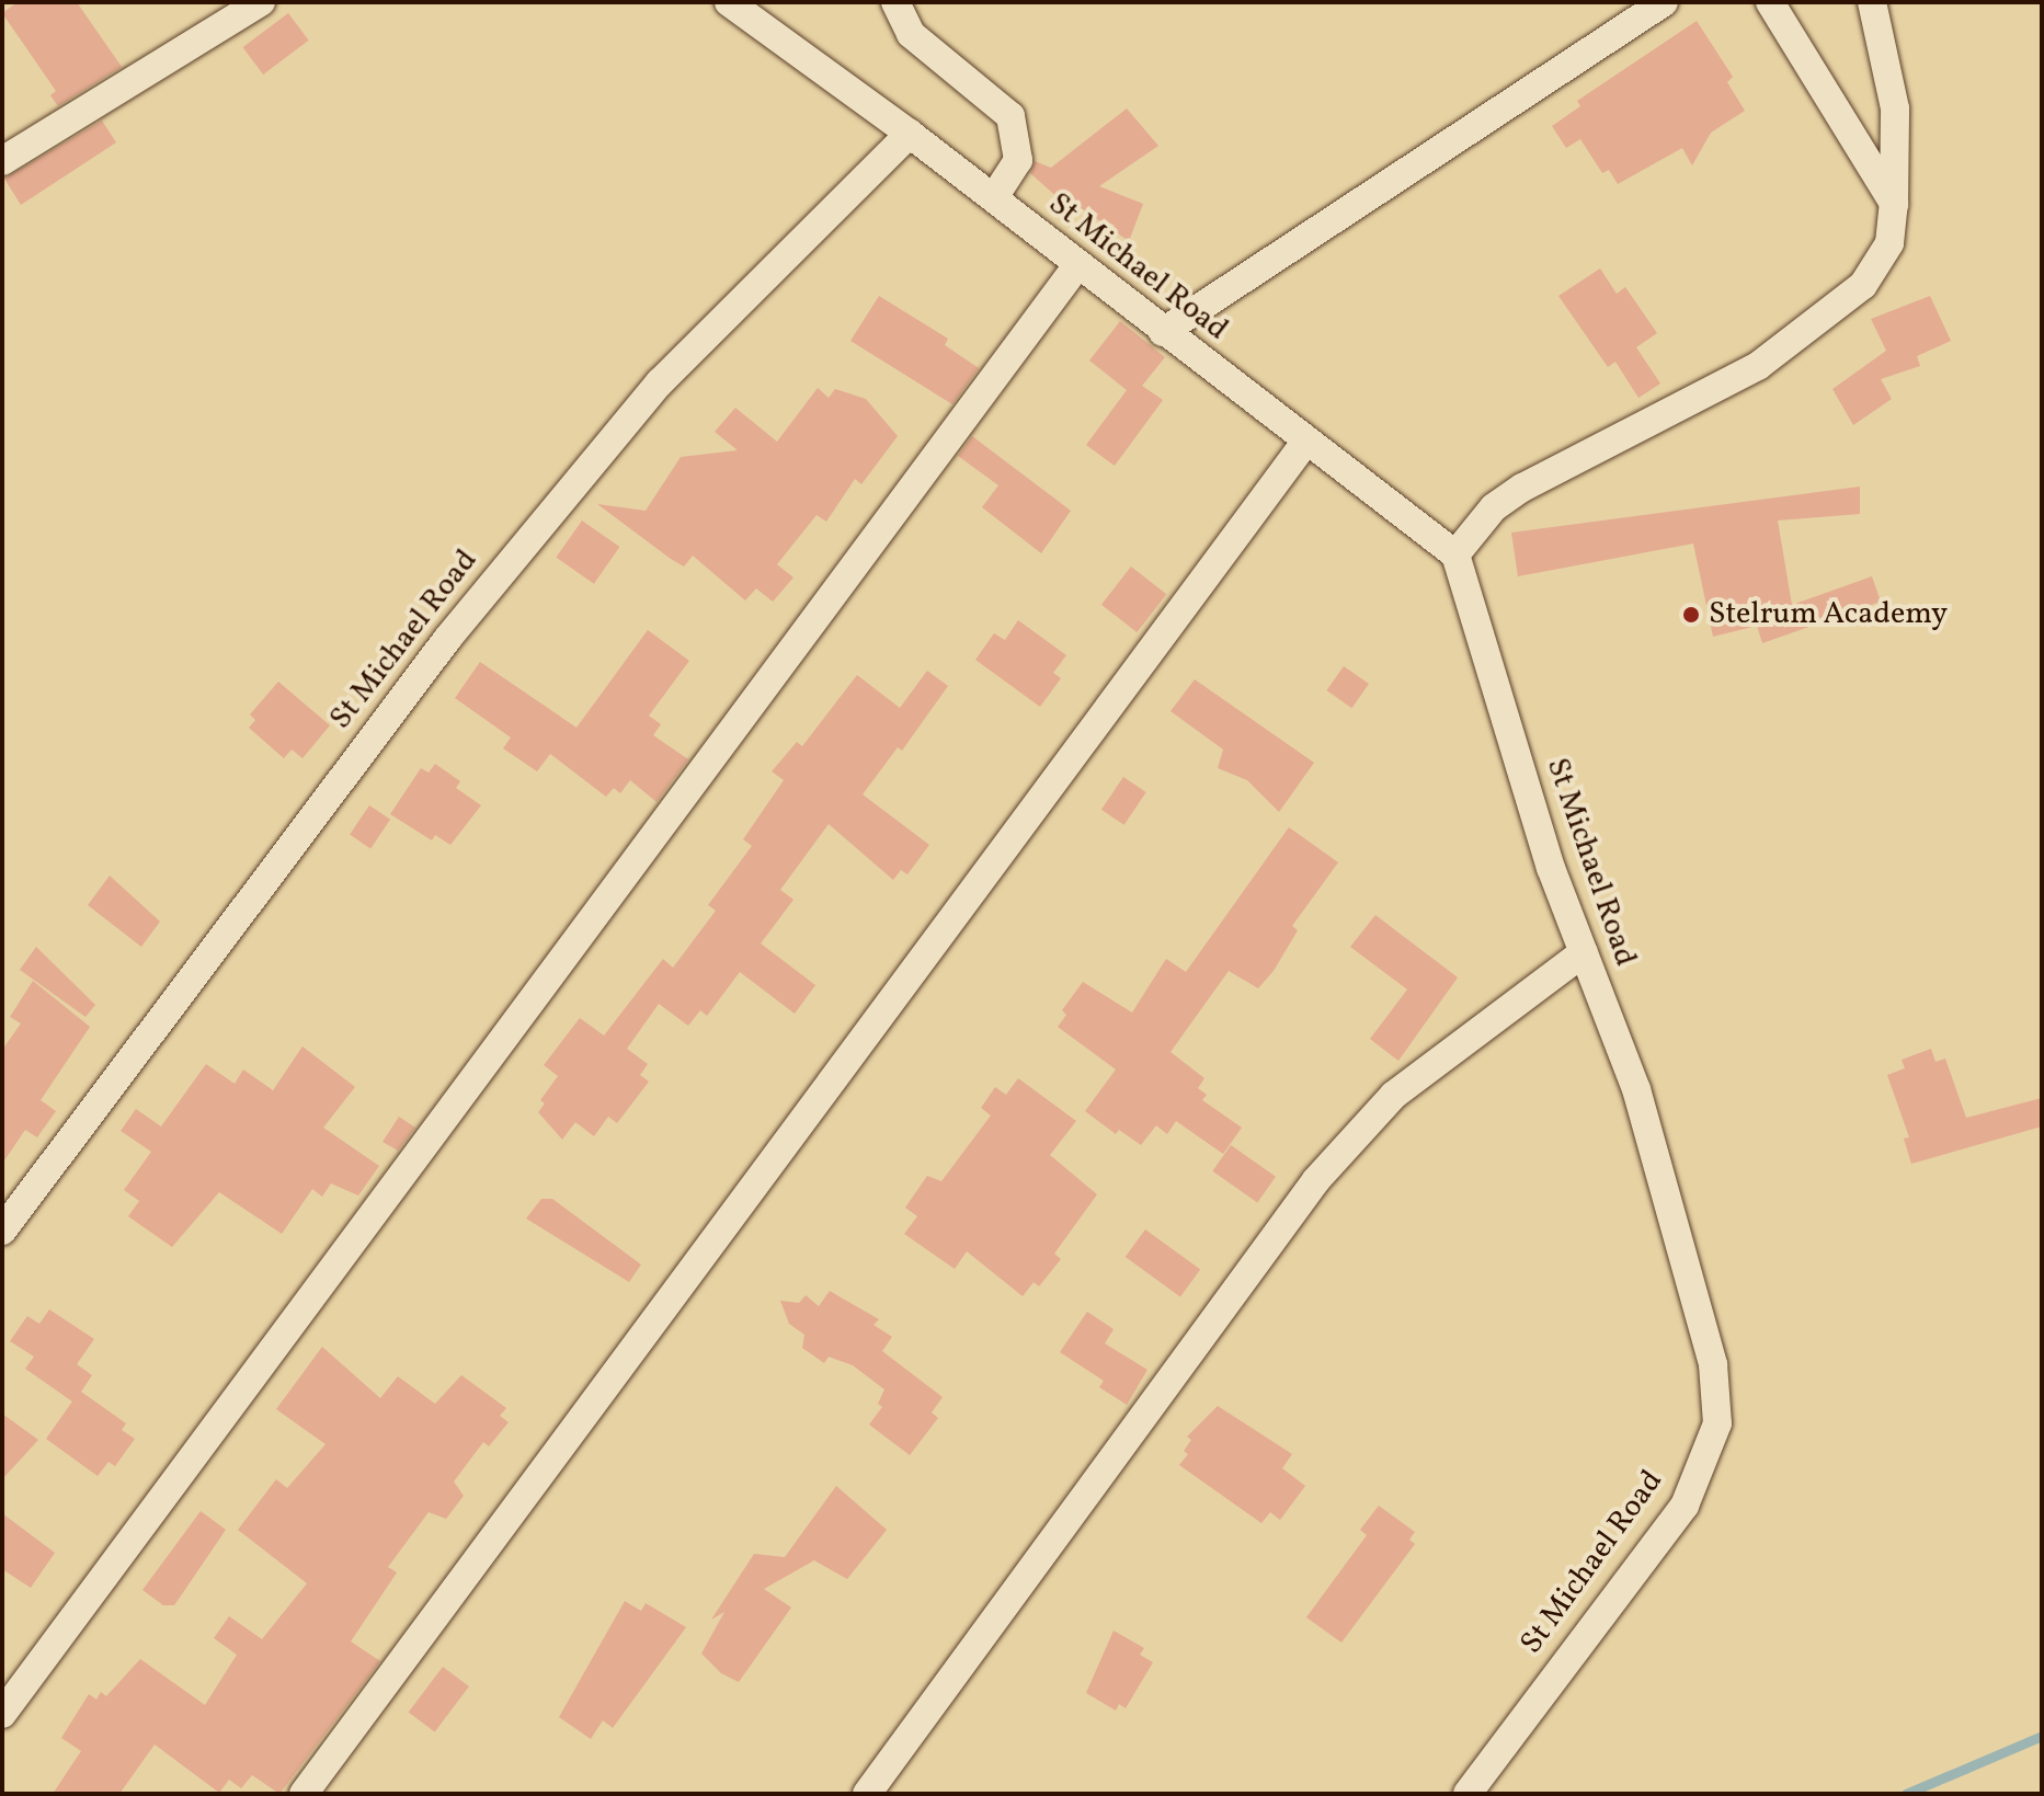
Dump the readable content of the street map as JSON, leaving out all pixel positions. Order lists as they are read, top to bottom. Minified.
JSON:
{"streets":{"street":["St Michael Road"]},"places":["Stelrum Academy"]}
